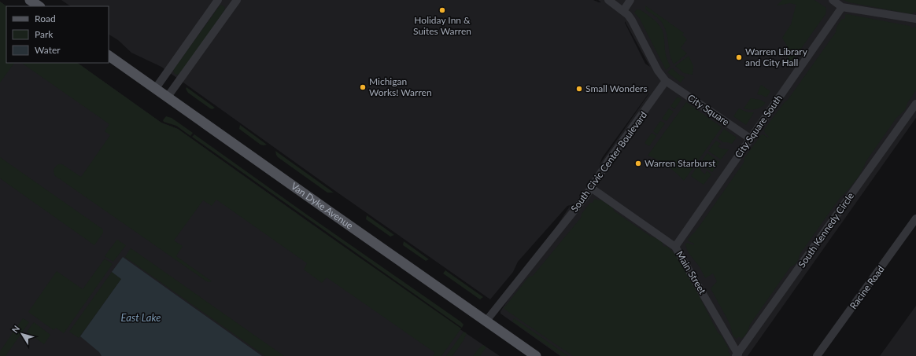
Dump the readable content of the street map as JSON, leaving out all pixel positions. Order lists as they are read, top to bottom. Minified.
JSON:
{"streets":{"main road":["Van Dyke Avenue"],"street":["City Square","City Square South","South Civic Center Boulevard","South Kennedy Circle","Main Street","Racine Road"]},"crossings":[["City Square","City Square South"],["City Square","South Civic Center Boulevard"],["City Square South","Main Street"],["South Civic Center Boulevard","Van Dyke Avenue"],["South Civic Center Boulevard","Main Street"],["South Kennedy Circle","Main Street"]],"water":["East Lake"],"places":["Holiday Inn & Suites Warren","Warren Library and City Hall","Michigan Works! Warren","Small Wonders","Warren Starburst"],"legend":["Road","Park","Water"],"north":"top left"}
